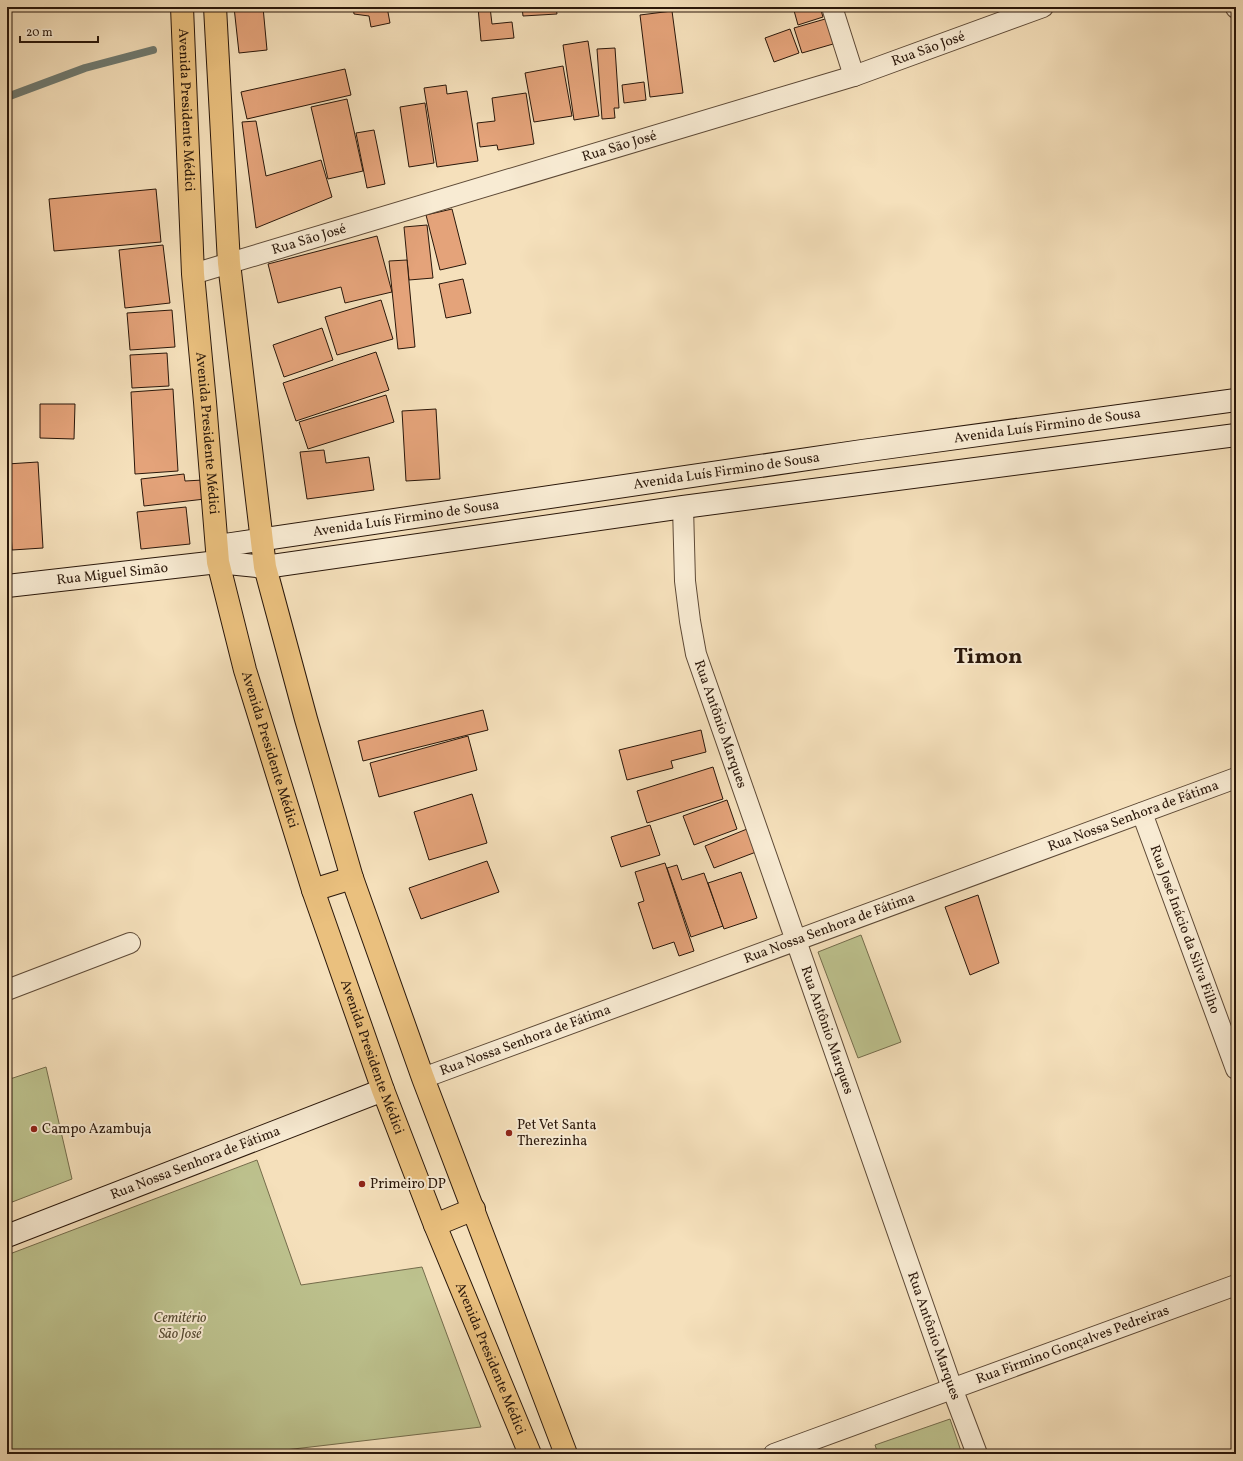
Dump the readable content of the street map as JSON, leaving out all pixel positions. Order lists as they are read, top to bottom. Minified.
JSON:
{"streets":{"main road":["Avenida Presidente Médici","Avenida Luís Firmino de Sousa","Rua Miguel Simão","Rua Nossa Senhora de Fátima"],"street":["Rua São José","Rua Antônio Marques","Rua José Inácio da Silva Filho","Rua Firmino Gonçalves Pedreiras"]},"crossings":[["Rua São José","Avenida Presidente Médici"],["Avenida Presidente Médici","Avenida Luís Firmino de Sousa"],["Avenida Presidente Médici","Rua Miguel Simão"],["Avenida Presidente Médici","Rua Nossa Senhora de Fátima"],["Avenida Luís Firmino de Sousa","Rua Miguel Simão"],["Avenida Luís Firmino de Sousa","Rua Antônio Marques"],["Rua Antônio Marques","Rua Nossa Senhora de Fátima"],["Rua Antônio Marques","Rua Firmino Gonçalves Pedreiras"],["Rua Nossa Senhora de Fátima","Rua José Inácio da Silva Filho"]],"districts":["Timon"],"parks":["Cemitério São José"],"places":["Campo Azambuja","Pet Vet Santa Therezinha","Primeiro DP"],"scale_bar":"20 m"}
